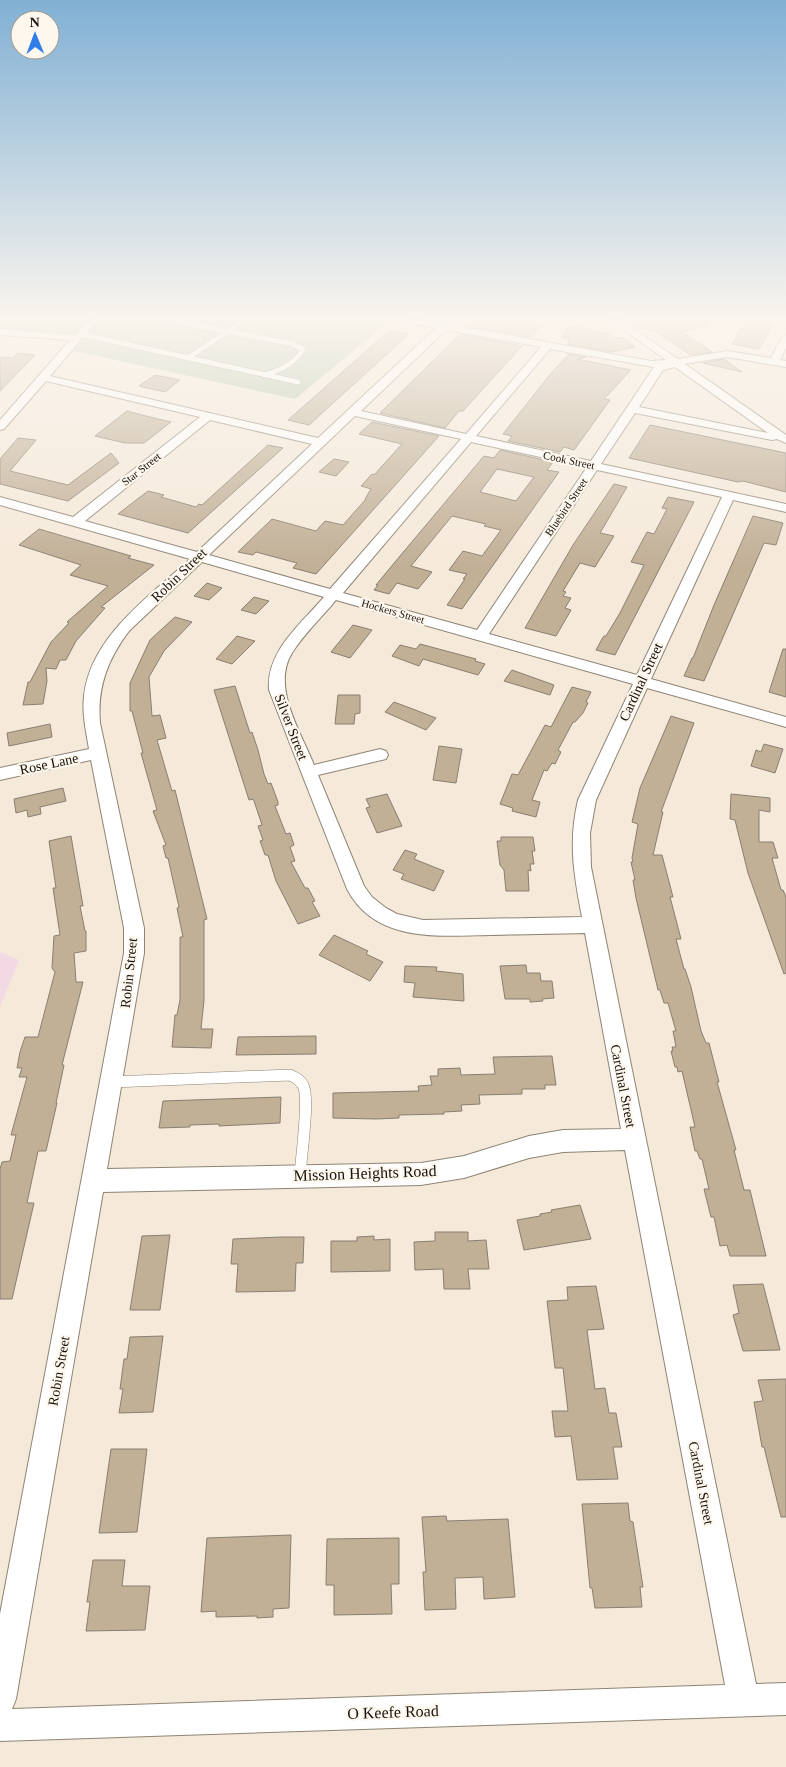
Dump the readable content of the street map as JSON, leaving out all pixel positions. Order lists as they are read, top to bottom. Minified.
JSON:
{"streets":{"street":["Cook Street","Star Street","Bluebird Street","Robin Street","Hockers Street","Cardinal Street","Silver Street","Rose Lane","Mission Heights Road","O Keefe Road"]},"crossings":[["Cook Street","Bluebird Street"],["Cook Street","Robin Street"],["Cook Street","Cardinal Street"],["Cook Street","Silver Street"],["Star Street","Hockers Street"],["Bluebird Street","Hockers Street"],["Robin Street","Hockers Street"],["Robin Street","Rose Lane"],["Robin Street","Mission Heights Road"],["Hockers Street","Cardinal Street"],["Hockers Street","Silver Street"],["Cardinal Street","Silver Street"],["Cardinal Street","Mission Heights Road"],["Cardinal Street","O Keefe Road"]],"north":"top"}
